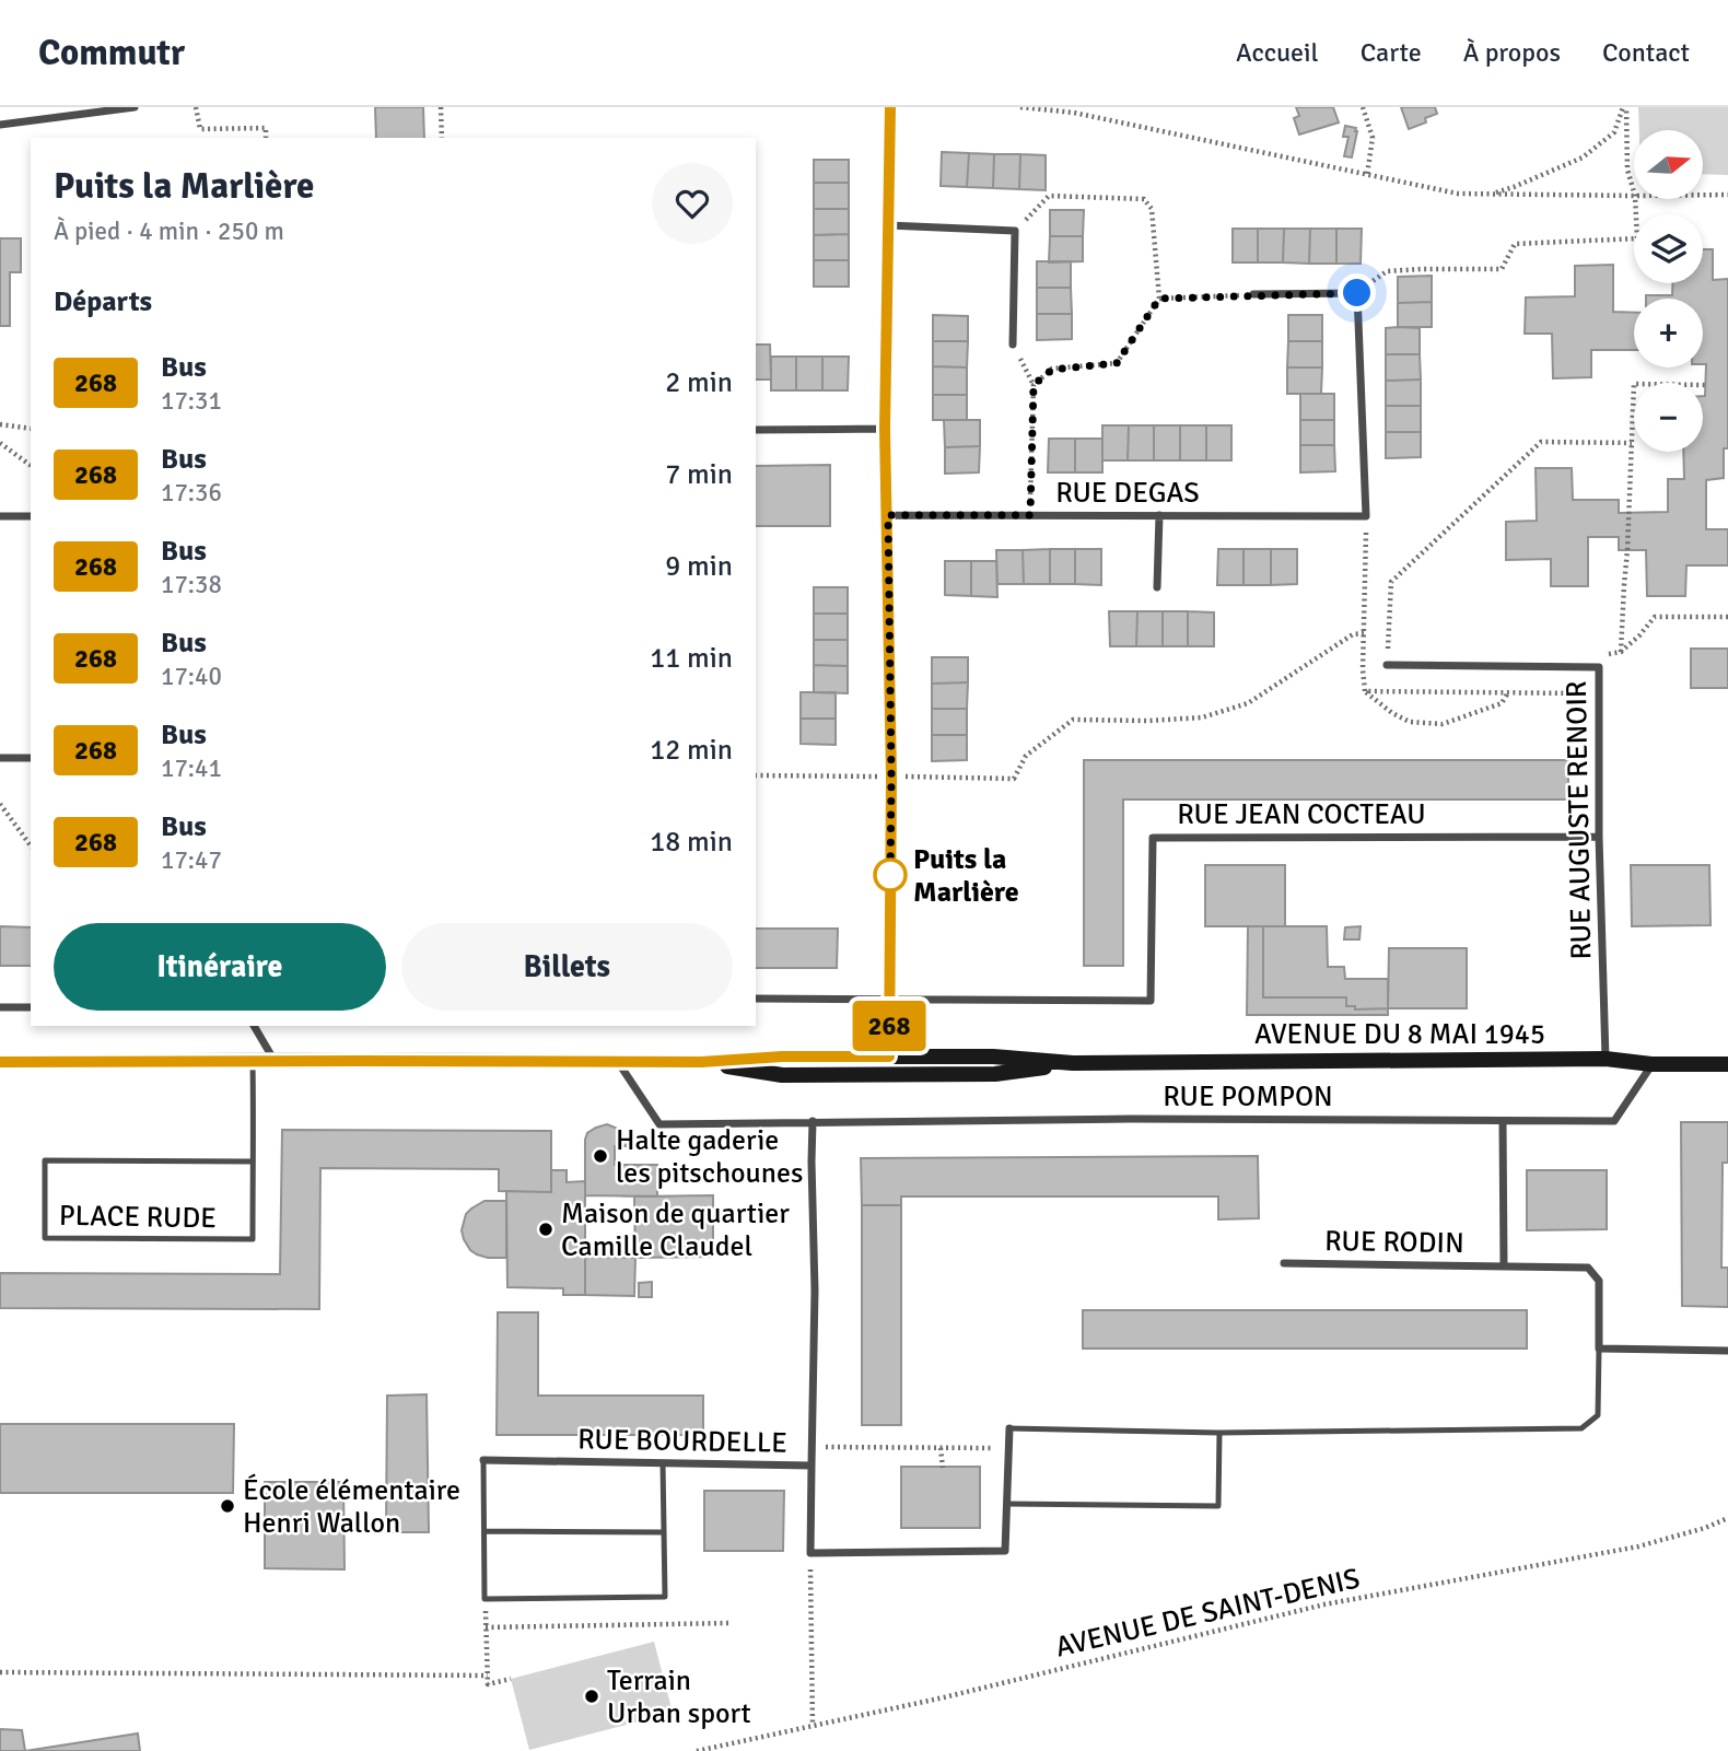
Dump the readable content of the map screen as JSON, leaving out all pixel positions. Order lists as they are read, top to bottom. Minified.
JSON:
{"streets":{"main road":["AVENUE DU 8 MAI 1945"],"street":["RUE DEGAS","RUE JEAN COCTEAU","RUE AUGUSTE RENOIR","RUE POMPON","RUE RODIN","RUE BOURDELLE"],"lane":["PLACE RUDE"],"path":["AVENUE DE SAINT-DENIS"]},"crossings":[["RUE JEAN COCTEAU","RUE AUGUSTE RENOIR"],["RUE AUGUSTE RENOIR","AVENUE DU 8 MAI 1945"],["AVENUE DU 8 MAI 1945","RUE POMPON"],["AVENUE DU 8 MAI 1945","PLACE RUDE"],["RUE POMPON","RUE RODIN"],["RUE POMPON","RUE BOURDELLE"]],"places":["Puits la Marlière","Halte gaderie les pitschounes","Maison de quartier Camille Claudel","École élémentaire Henri Wallon","Terrain Urban sport"],"lines":["bus line 268"],"north":"right","page":{"header":"Commutr","nav":["Accueil","Carte","À propos","Contact"],"on_map":"268","map_buttons":["+","−"],"heading":[["Puits la Marlière","À pied · 4 min · 250 m"],"Départs"],"list":[{"mark":"268","name":"Bus","note":"17:31","value":"2 min"},{"mark":"268","name":"Bus","note":"17:36","value":"7 min"},{"mark":"268","name":"Bus","note":"17:38","value":"9 min"},{"mark":"268","name":"Bus","note":"17:40","value":"11 min"},{"mark":"268","name":"Bus","note":"17:41","value":"12 min"},{"mark":"268","name":"Bus","note":"17:47","value":"18 min"}],"buttons":["Itinéraire","Billets"]}}
